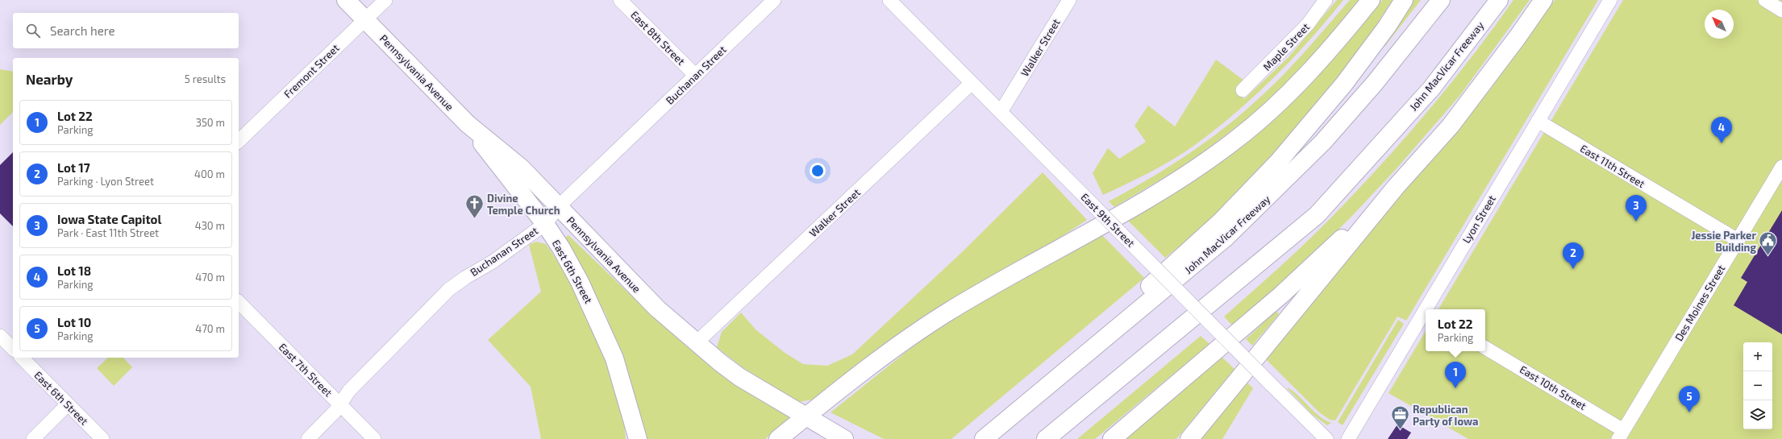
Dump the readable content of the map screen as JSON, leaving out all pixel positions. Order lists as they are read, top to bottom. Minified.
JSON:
{"streets":{"main road":["John MacVicar Freeway","Pennsylvania Avenue","East 6th Street"],"street":["East 8th Street","Maple Street","Walker Street","Fremont Street","Buchanan Street","East 11th Street","Lyon Street","East 9th Street","Des Moines Street","East 7th Street","East 10th Street"]},"crossings":[["East 8th Street","Buchanan Street"],["Walker Street","Pennsylvania Avenue"],["Walker Street","East 9th Street"],["Fremont Street","Pennsylvania Avenue"],["Pennsylvania Avenue","Buchanan Street"],["Pennsylvania Avenue","East 6th Street"],["Buchanan Street","East 6th Street"],["Buchanan Street","East 7th Street"],["East 11th Street","Lyon Street"],["East 11th Street","Des Moines Street"],["Des Moines Street","East 10th Street"]],"places":{"church":["Divine Temple Church"],"public building":["Jessie Parker Building"],"office":["Republican Party of Iowa"]},"north":"top left","page":{"search":"Search here","heading":["Nearby","5 results"],"list":[{"mark":"1","name":"Lot 22","note":"Parking","value":"350 m"},{"mark":"2","name":"Lot 17","note":"Parking · Lyon Street","value":"400 m"},{"mark":"3","name":"Iowa State Capitol","note":"Park · East 11th Street","value":"430 m"},{"mark":"4","name":"Lot 18","note":"Parking","value":"470 m"},{"mark":"5","name":"Lot 10","note":"Parking","value":"470 m"}],"pins":["4","3","2","1","5"],"popup":["Lot 22","Parking"],"map_buttons":["+","−"]}}
